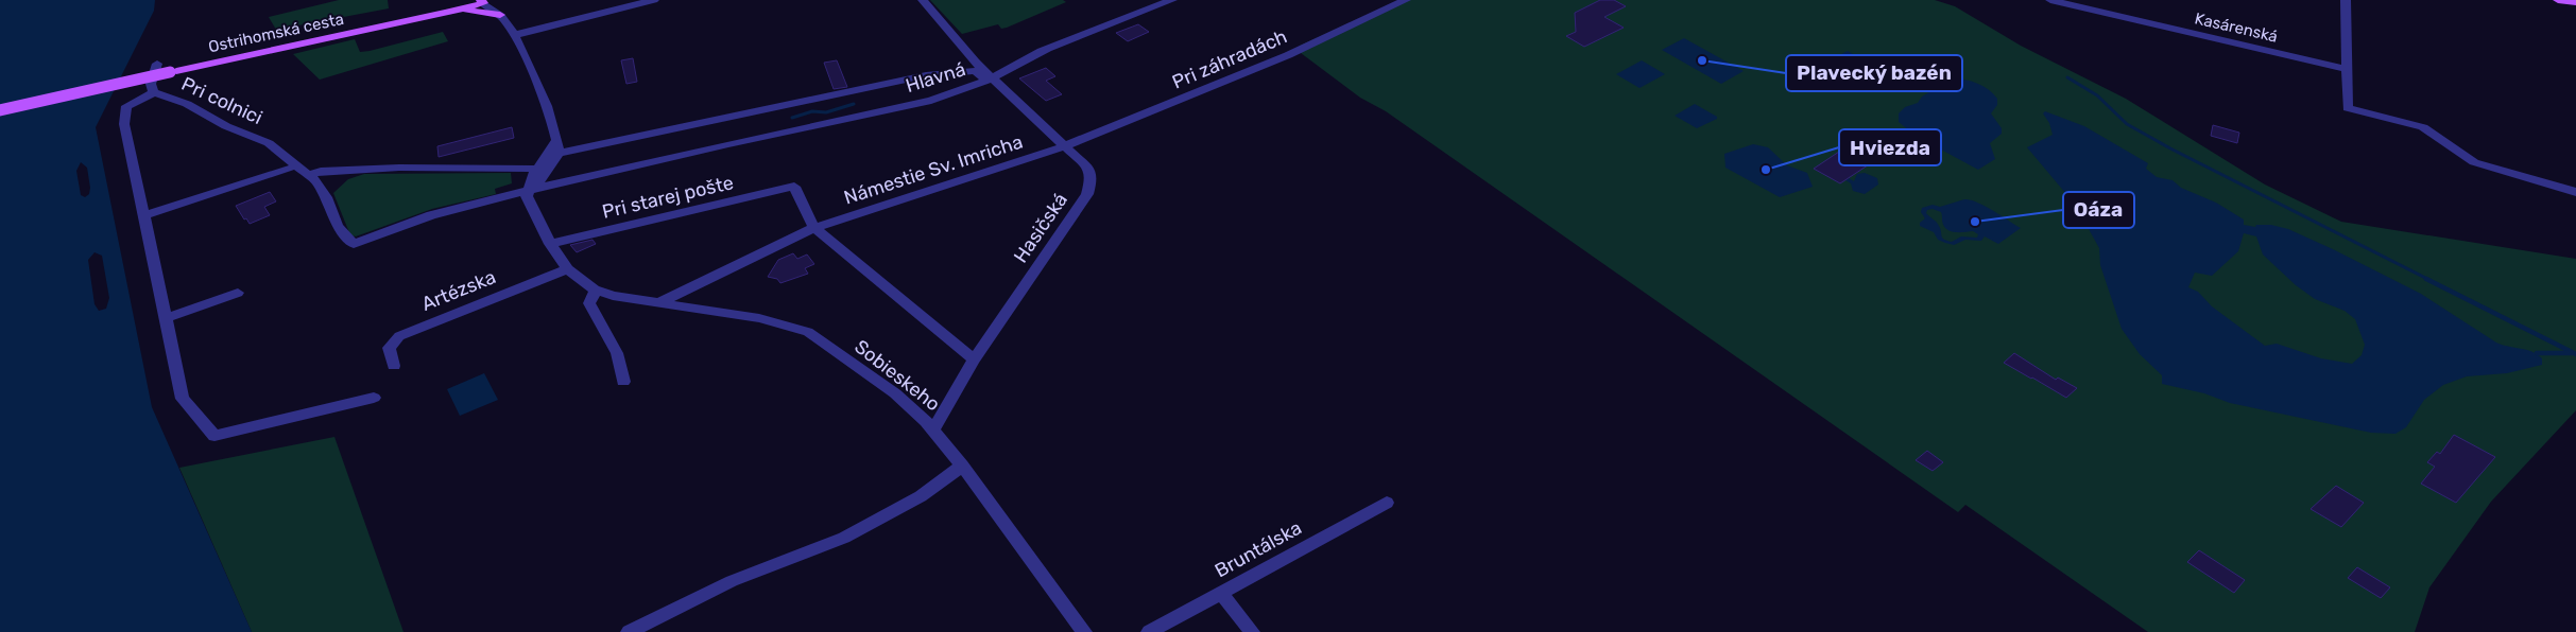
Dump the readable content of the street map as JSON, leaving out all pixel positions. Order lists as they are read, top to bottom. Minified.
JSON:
{"streets":{"street":["Kasárenská","Pri záhradách","Hlavná","Pri colnici","Námestie Sv. Imricha","Pri starej pošte","Hasičská","Artézska","Sobieskeho","Bruntálska"]},"crossings":[["Pri záhradách","Námestie Sv. Imricha"],["Pri záhradách","Hasičská"],["Hlavná","Pri colnici"],["Hlavná","Hasičská"],["Hlavná","Sobieskeho"],["Námestie Sv. Imricha","Pri starej pošte"],["Námestie Sv. Imricha","Hasičská"],["Námestie Sv. Imricha","Sobieskeho"],["Pri starej pošte","Sobieskeho"],["Hasičská","Sobieskeho"],["Artézska","Sobieskeho"]],"places":["Plavecký bazén","Hviezda","Oáza"]}
